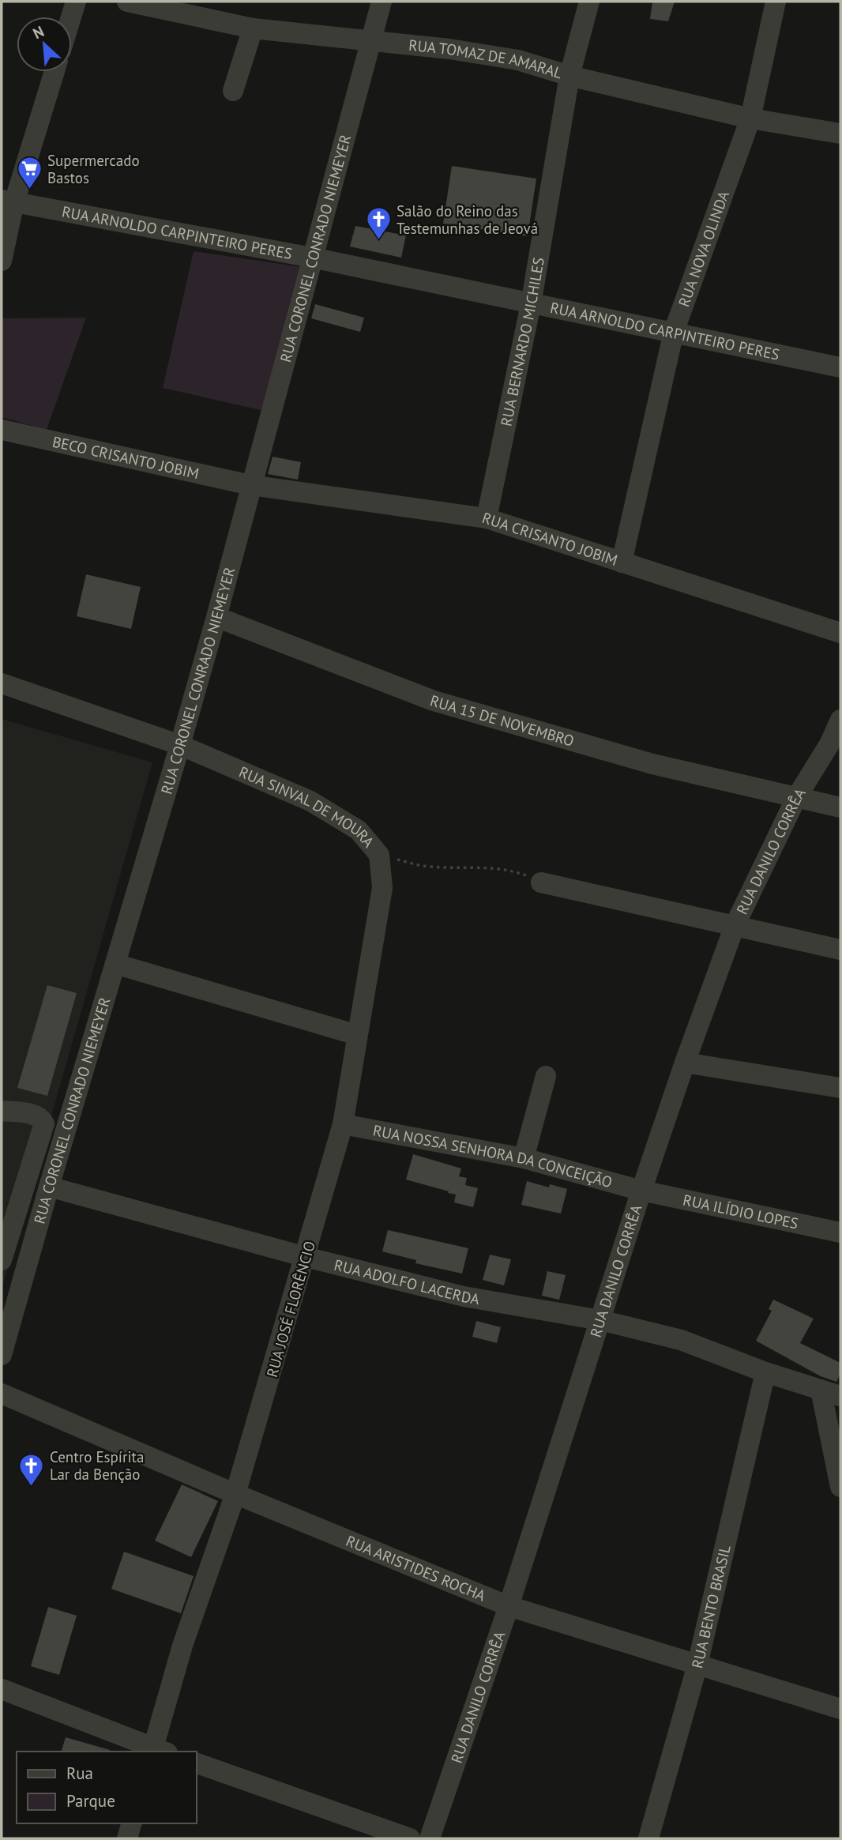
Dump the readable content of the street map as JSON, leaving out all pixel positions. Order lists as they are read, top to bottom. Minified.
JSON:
{"streets":{"street":["RUA TOMAZ DE AMARAL","RUA ARNOLDO CARPINTEIRO PERES","RUA CORONEL CONRADO NIEMEYER","RUA NOVA OLINDA","RUA BERNARDO MICHILES","BECO CRISANTO JOBIM","RUA CRISANTO JOBIM","RUA 15 DE NOVEMBRO","RUA SINVAL DE MOURA","RUA DANILO CORRÊA","RUA NOSSA SENHORA DA CONCEIÇÃO","RUA ILÍDIO LOPES","RUA ADOLFO LACERDA","RUA JOSÉ FLORÊNCIO","RUA ARISTIDES ROCHA","RUA BENTO BRASIL"]},"crossings":[["RUA TOMAZ DE AMARAL","RUA CORONEL CONRADO NIEMEYER"],["RUA TOMAZ DE AMARAL","RUA NOVA OLINDA"],["RUA TOMAZ DE AMARAL","RUA BERNARDO MICHILES"],["RUA ARNOLDO CARPINTEIRO PERES","RUA CORONEL CONRADO NIEMEYER"],["RUA ARNOLDO CARPINTEIRO PERES","RUA NOVA OLINDA"],["RUA ARNOLDO CARPINTEIRO PERES","RUA BERNARDO MICHILES"],["RUA CORONEL CONRADO NIEMEYER","BECO CRISANTO JOBIM"],["RUA CORONEL CONRADO NIEMEYER","RUA CRISANTO JOBIM"],["RUA CORONEL CONRADO NIEMEYER","RUA 15 DE NOVEMBRO"],["RUA CORONEL CONRADO NIEMEYER","RUA SINVAL DE MOURA"],["RUA CORONEL CONRADO NIEMEYER","RUA ADOLFO LACERDA"],["RUA NOVA OLINDA","RUA CRISANTO JOBIM"],["RUA BERNARDO MICHILES","RUA CRISANTO JOBIM"],["BECO CRISANTO JOBIM","RUA CRISANTO JOBIM"],["RUA 15 DE NOVEMBRO","RUA DANILO CORRÊA"],["RUA SINVAL DE MOURA","RUA JOSÉ FLORÊNCIO"],["RUA DANILO CORRÊA","RUA NOSSA SENHORA DA CONCEIÇÃO"],["RUA DANILO CORRÊA","RUA ILÍDIO LOPES"],["RUA DANILO CORRÊA","RUA ADOLFO LACERDA"],["RUA DANILO CORRÊA","RUA ARISTIDES ROCHA"],["RUA NOSSA SENHORA DA CONCEIÇÃO","RUA ILÍDIO LOPES"],["RUA NOSSA SENHORA DA CONCEIÇÃO","RUA JOSÉ FLORÊNCIO"],["RUA ADOLFO LACERDA","RUA JOSÉ FLORÊNCIO"],["RUA ADOLFO LACERDA","RUA BENTO BRASIL"],["RUA JOSÉ FLORÊNCIO","RUA ARISTIDES ROCHA"],["RUA ARISTIDES ROCHA","RUA BENTO BRASIL"]],"places":{"supermarket":["Supermercado Bastos"],"church":["Salão do Reino das Testemunhas de Jeová","Centro Espírita Lar da Benção"]},"legend":["Rua","Parque"],"north":"top left"}
